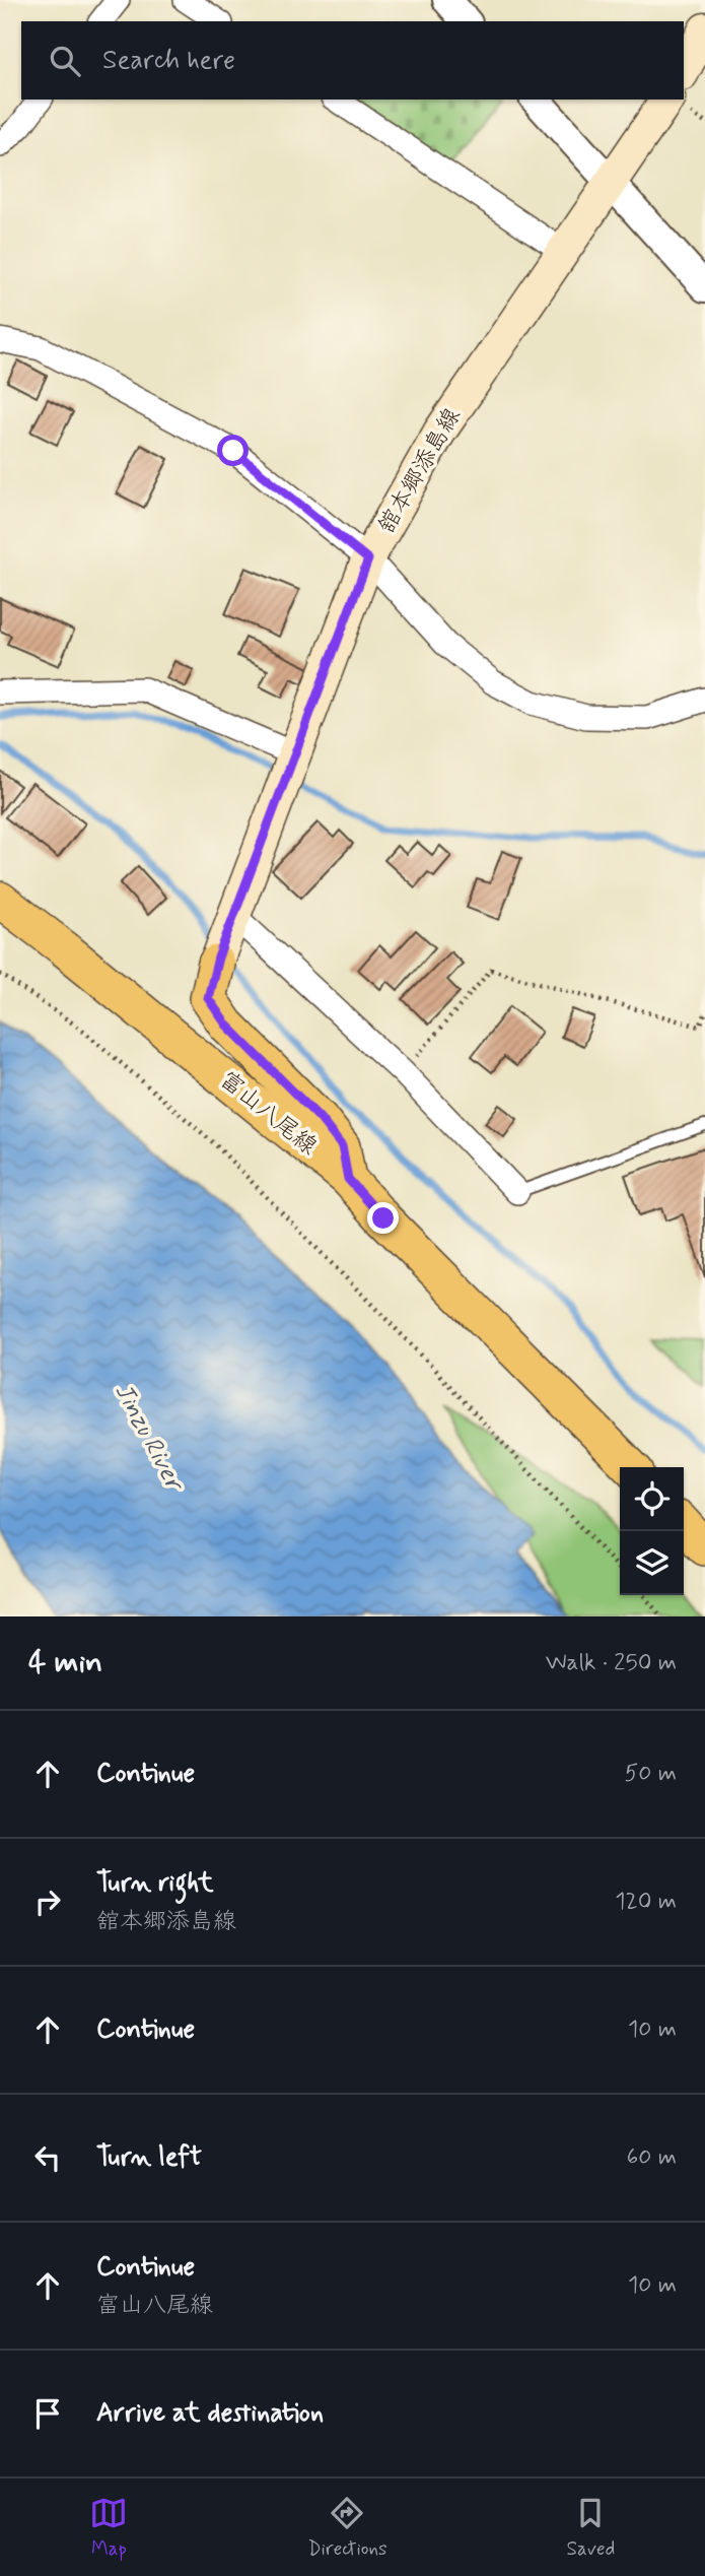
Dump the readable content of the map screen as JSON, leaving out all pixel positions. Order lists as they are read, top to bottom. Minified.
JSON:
{"streets":{"main road":["舘本郷添島線","富山八尾線"]},"water":["Jinzu River"],"page":{"search":"Search here","heading":["4 min","Walk · 250 m"],"list":[["Continue","50 m"],["Turn right","舘本郷添島線","120 m"],["Continue","10 m"],["Turn left","60 m"],["Continue","富山八尾線","10 m"],"Arrive at destination"],"nav":["Map","Directions","Saved"]}}
